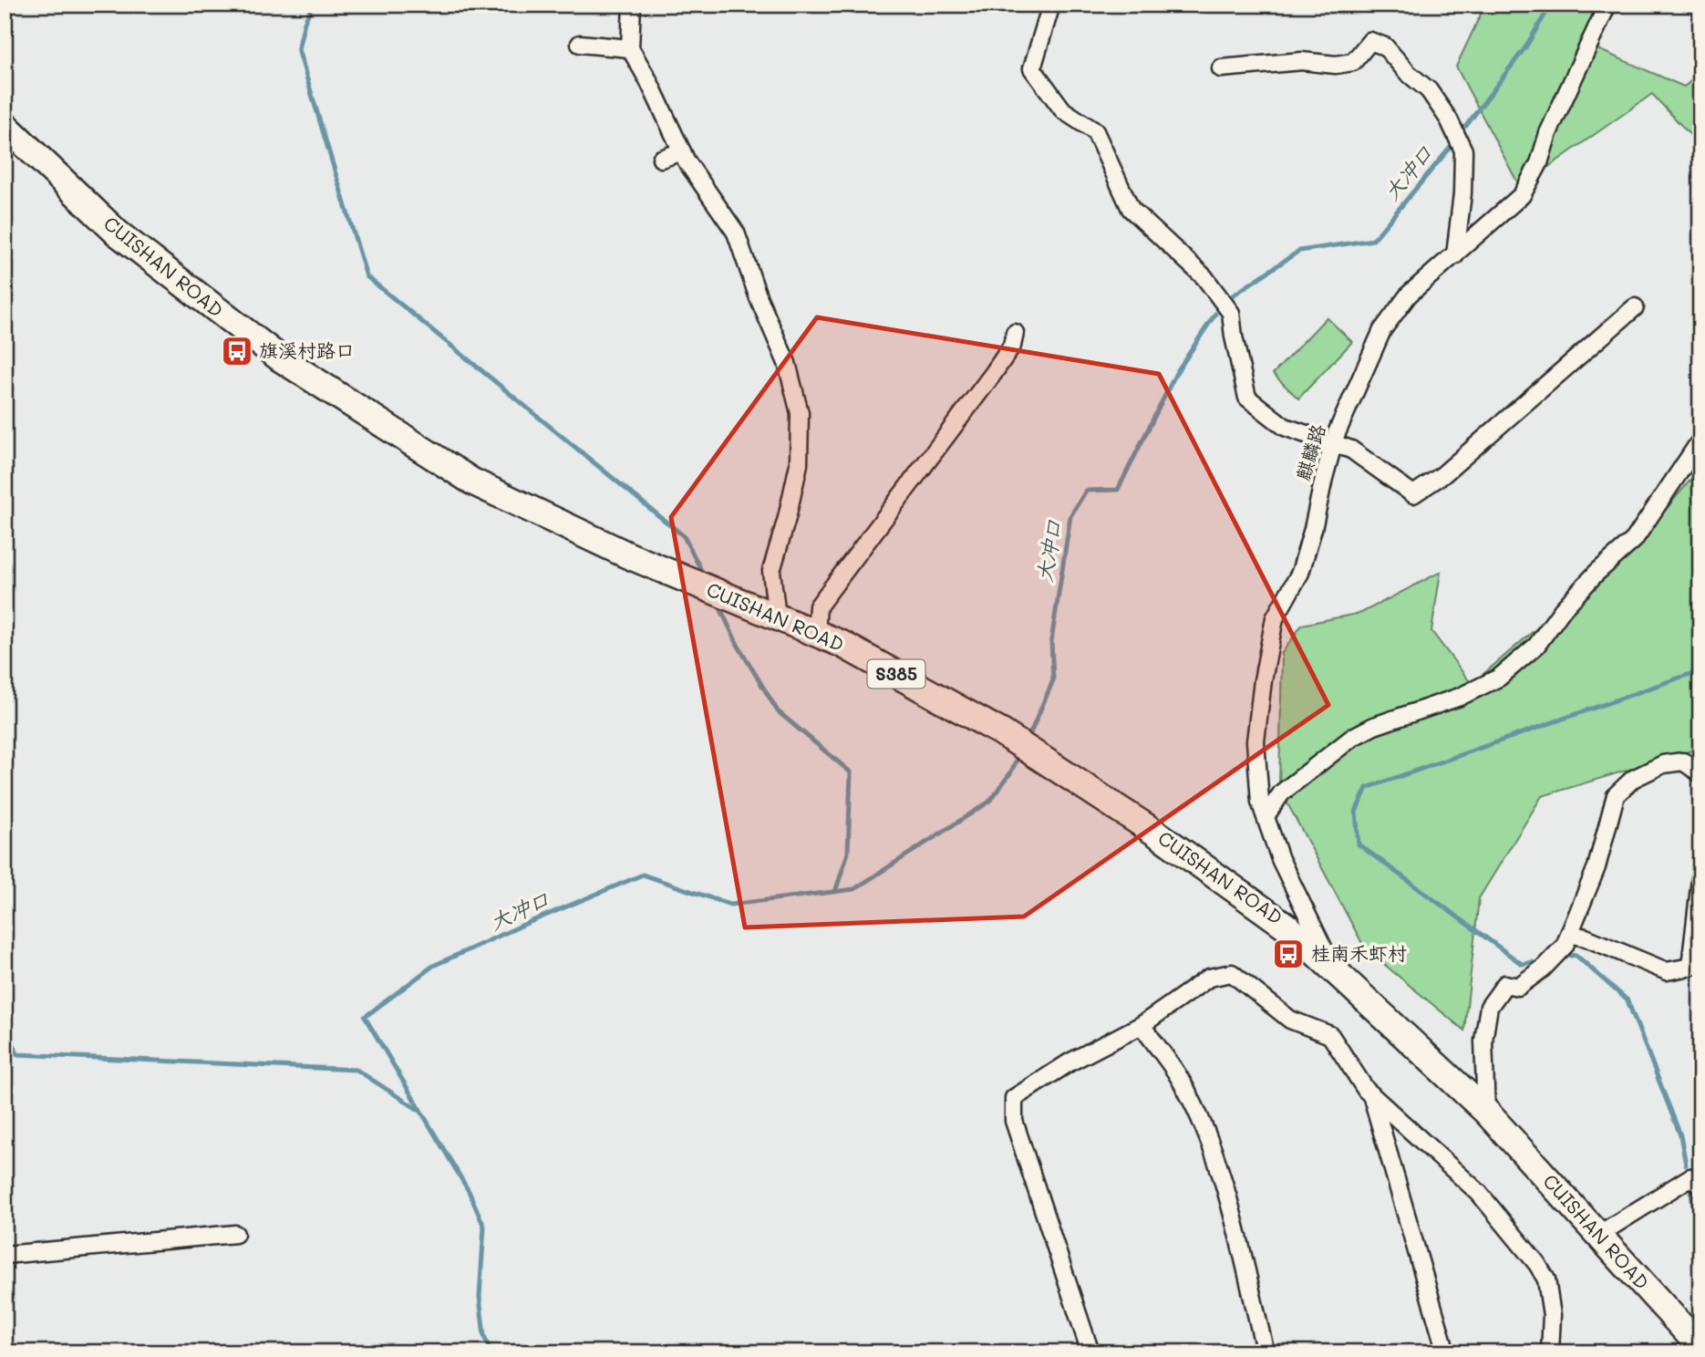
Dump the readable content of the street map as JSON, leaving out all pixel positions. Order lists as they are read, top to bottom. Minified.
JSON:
{"streets":{"main road":["CUISHAN ROAD","S385"],"street":["麒麟路"]},"crossings":[["CUISHAN ROAD","麒麟路"]],"water":["大冲口"],"places":{"bus stop":["旗溪村路口","桂南禾虾村"]}}
